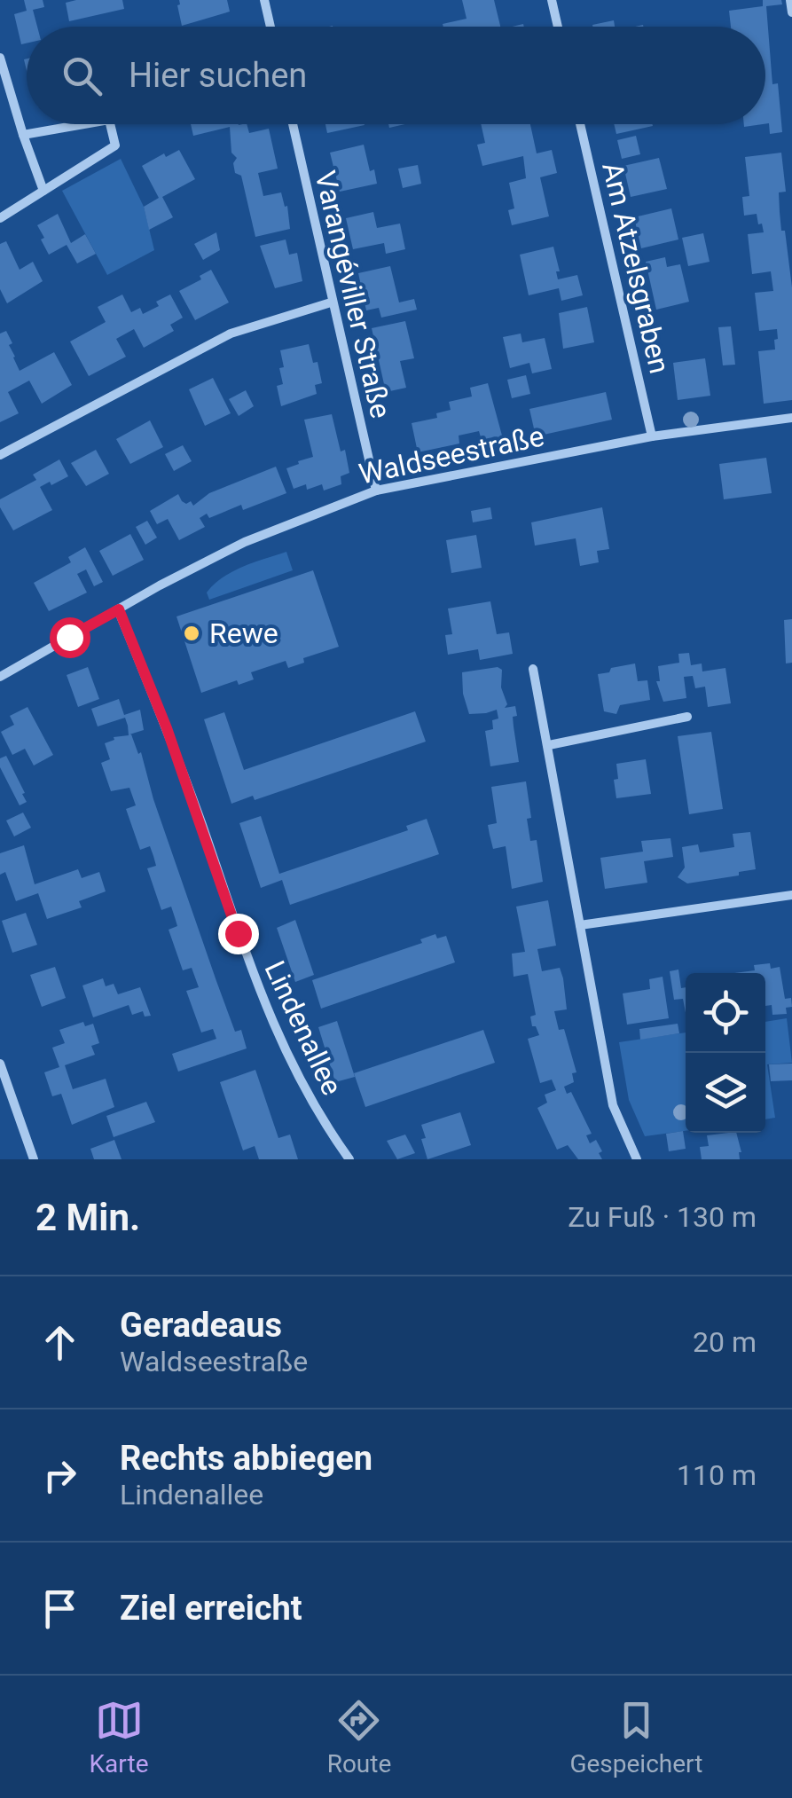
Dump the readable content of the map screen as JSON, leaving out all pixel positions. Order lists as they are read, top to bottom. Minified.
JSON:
{"streets":{"street":["Am Atzelsgraben","Varangéviller Straße","Waldseestraße","Lindenallee"]},"crossings":[["Am Atzelsgraben","Waldseestraße"],["Varangéviller Straße","Waldseestraße"],["Waldseestraße","Lindenallee"]],"places":["Rewe"],"page":{"search":"Hier suchen","heading":["2 Min.","Zu Fuß · 130 m"],"list":[["Geradeaus","Waldseestraße","20 m"],["Rechts abbiegen","Lindenallee","110 m"],"Ziel erreicht"],"nav":["Karte","Route","Gespeichert"]}}
